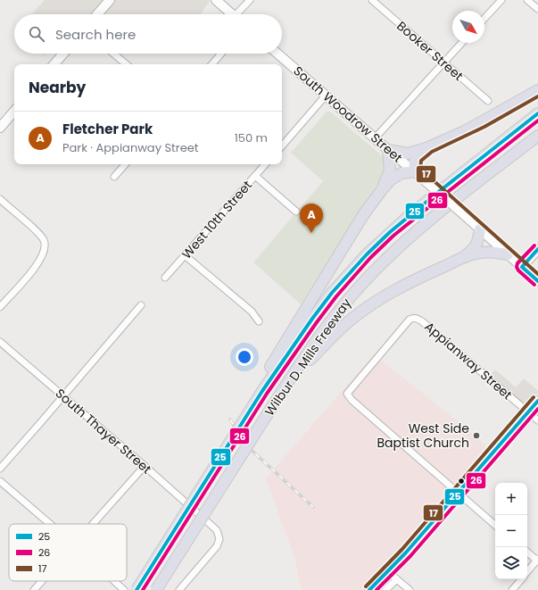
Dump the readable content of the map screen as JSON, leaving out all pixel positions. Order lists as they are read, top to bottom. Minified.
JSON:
{"streets":{"highway":["Wilbur D. Mills Freeway"],"main road":["South Woodrow Street"],"street":["Booker Street","West 10th Street","Appianway Street","South Thayer Street"]},"places":["West Side Baptist Church"],"lines":["transit line 17","transit line 25","transit line 26"],"legend":["25","26","17"],"north":"bottom right","page":{"search":"Search here","heading":"Nearby","list":[{"mark":"A","name":"Fletcher Park","note":"Park · Appianway Street","value":"150 m"}],"pins":"A","map_buttons":["+","−"]}}
